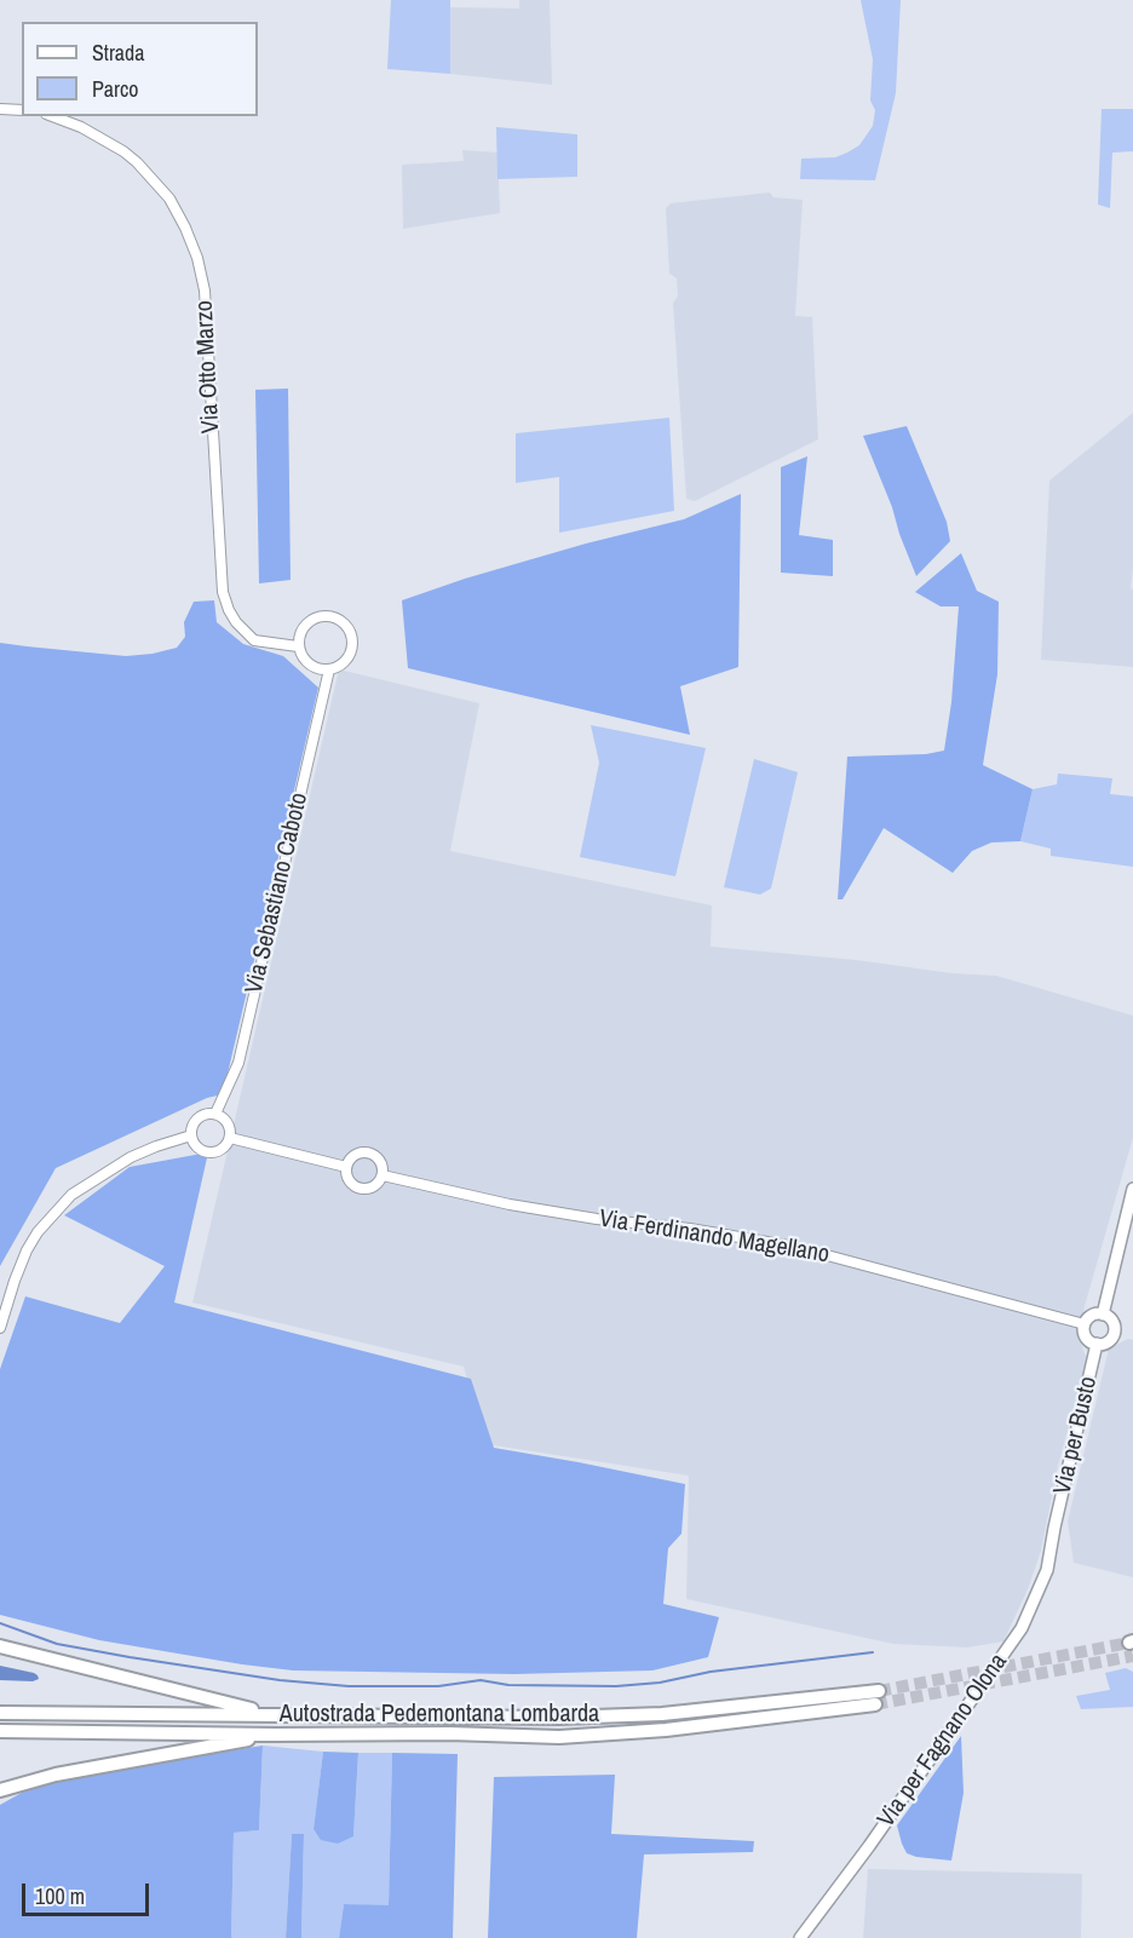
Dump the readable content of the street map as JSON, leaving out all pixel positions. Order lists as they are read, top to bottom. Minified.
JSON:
{"streets":{"highway":["Autostrada Pedemontana Lombarda"],"main road":["Via per Busto","Via per Fagnano Olona"],"street":["Via Otto Marzo","Via Sebastiano Caboto","Via Ferdinando Magellano"]},"crossings":[["Via Otto Marzo","Via Sebastiano Caboto"],["Via Ferdinando Magellano","Via per Busto"],["Via per Busto","Via per Fagnano Olona"]],"legend":["Strada","Parco"],"scale_bar":"100 m"}
